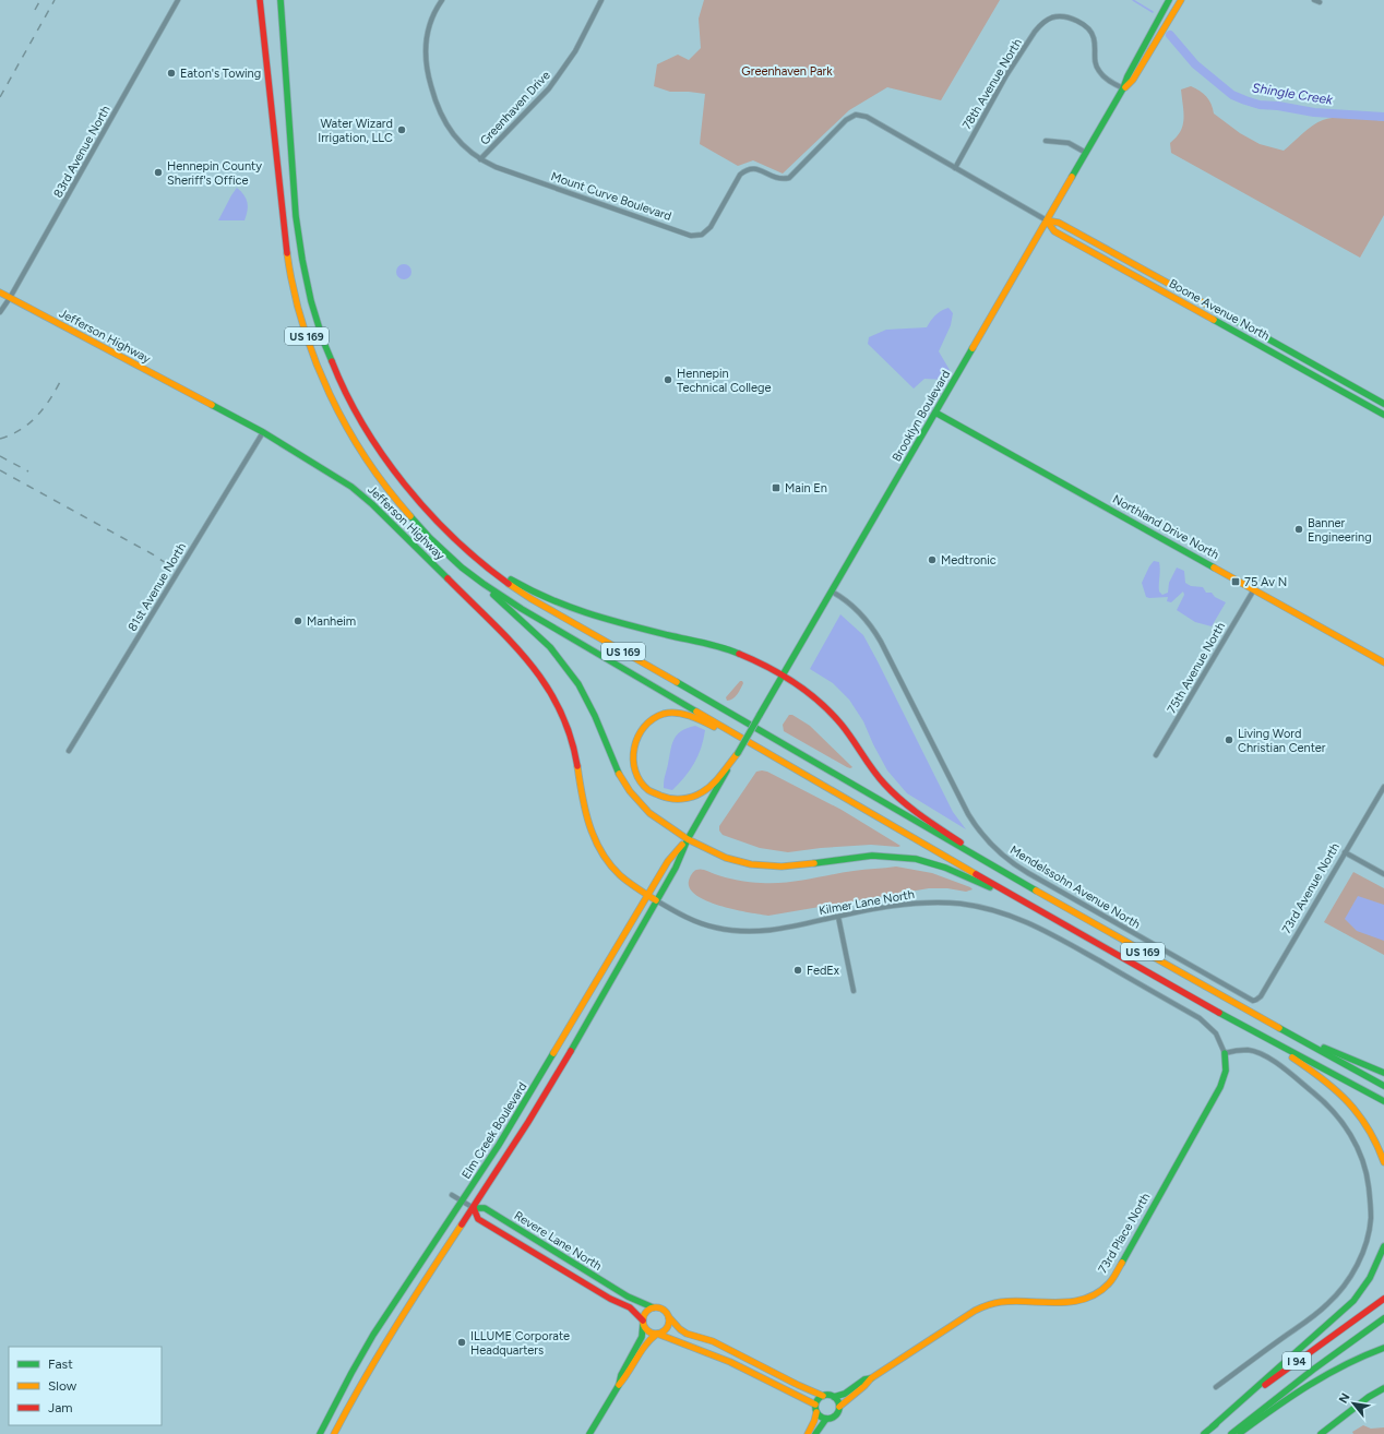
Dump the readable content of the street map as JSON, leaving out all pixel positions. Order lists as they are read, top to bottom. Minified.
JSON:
{"streets":{"main road":["Boone Avenue North","Jefferson Highway","US 169","Brooklyn Boulevard","Northland Drive North","Elm Creek Boulevard","73rd Place North","Revere Lane North","I 94"],"street":["78th Avenue North","Greenhaven Drive","83rd Avenue North","Mount Curve Boulevard","81st Avenue North","75th Avenue North","Mendelssohn Avenue North","73rd Avenue North","Kilmer Lane North"]},"crossings":[["78th Avenue North","Boone Avenue North"],["78th Avenue North","Brooklyn Boulevard"],["Greenhaven Drive","Mount Curve Boulevard"],["83rd Avenue North","Jefferson Highway"],["Mount Curve Boulevard","Boone Avenue North"],["Boone Avenue North","Brooklyn Boulevard"],["Jefferson Highway","81st Avenue North"],["Jefferson Highway","Kilmer Lane North"],["Jefferson Highway","Elm Creek Boulevard"],["Brooklyn Boulevard","Northland Drive North"],["Brooklyn Boulevard","Mendelssohn Avenue North"],["Brooklyn Boulevard","Elm Creek Boulevard"],["Northland Drive North","75th Avenue North"],["Mendelssohn Avenue North","73rd Avenue North"],["Kilmer Lane North","Elm Creek Boulevard"],["Kilmer Lane North","73rd Place North"],["Elm Creek Boulevard","Revere Lane North"]],"water":["Shingle Creek"],"parks":["Greenhaven Park"],"places":{"other":["Eaton's Towing","Water Wizard Irrigation, LLC","Hennepin County Sheriff's Office","Hennepin Technical College","Banner Engineering","Medtronic","Manheim","Living Word Christian Center","FedEx","ILLUME Corporate Headquarters"],"transit":["Main En","75 Av N"]},"legend":["Fast","Slow","Jam"],"north":"top left"}
